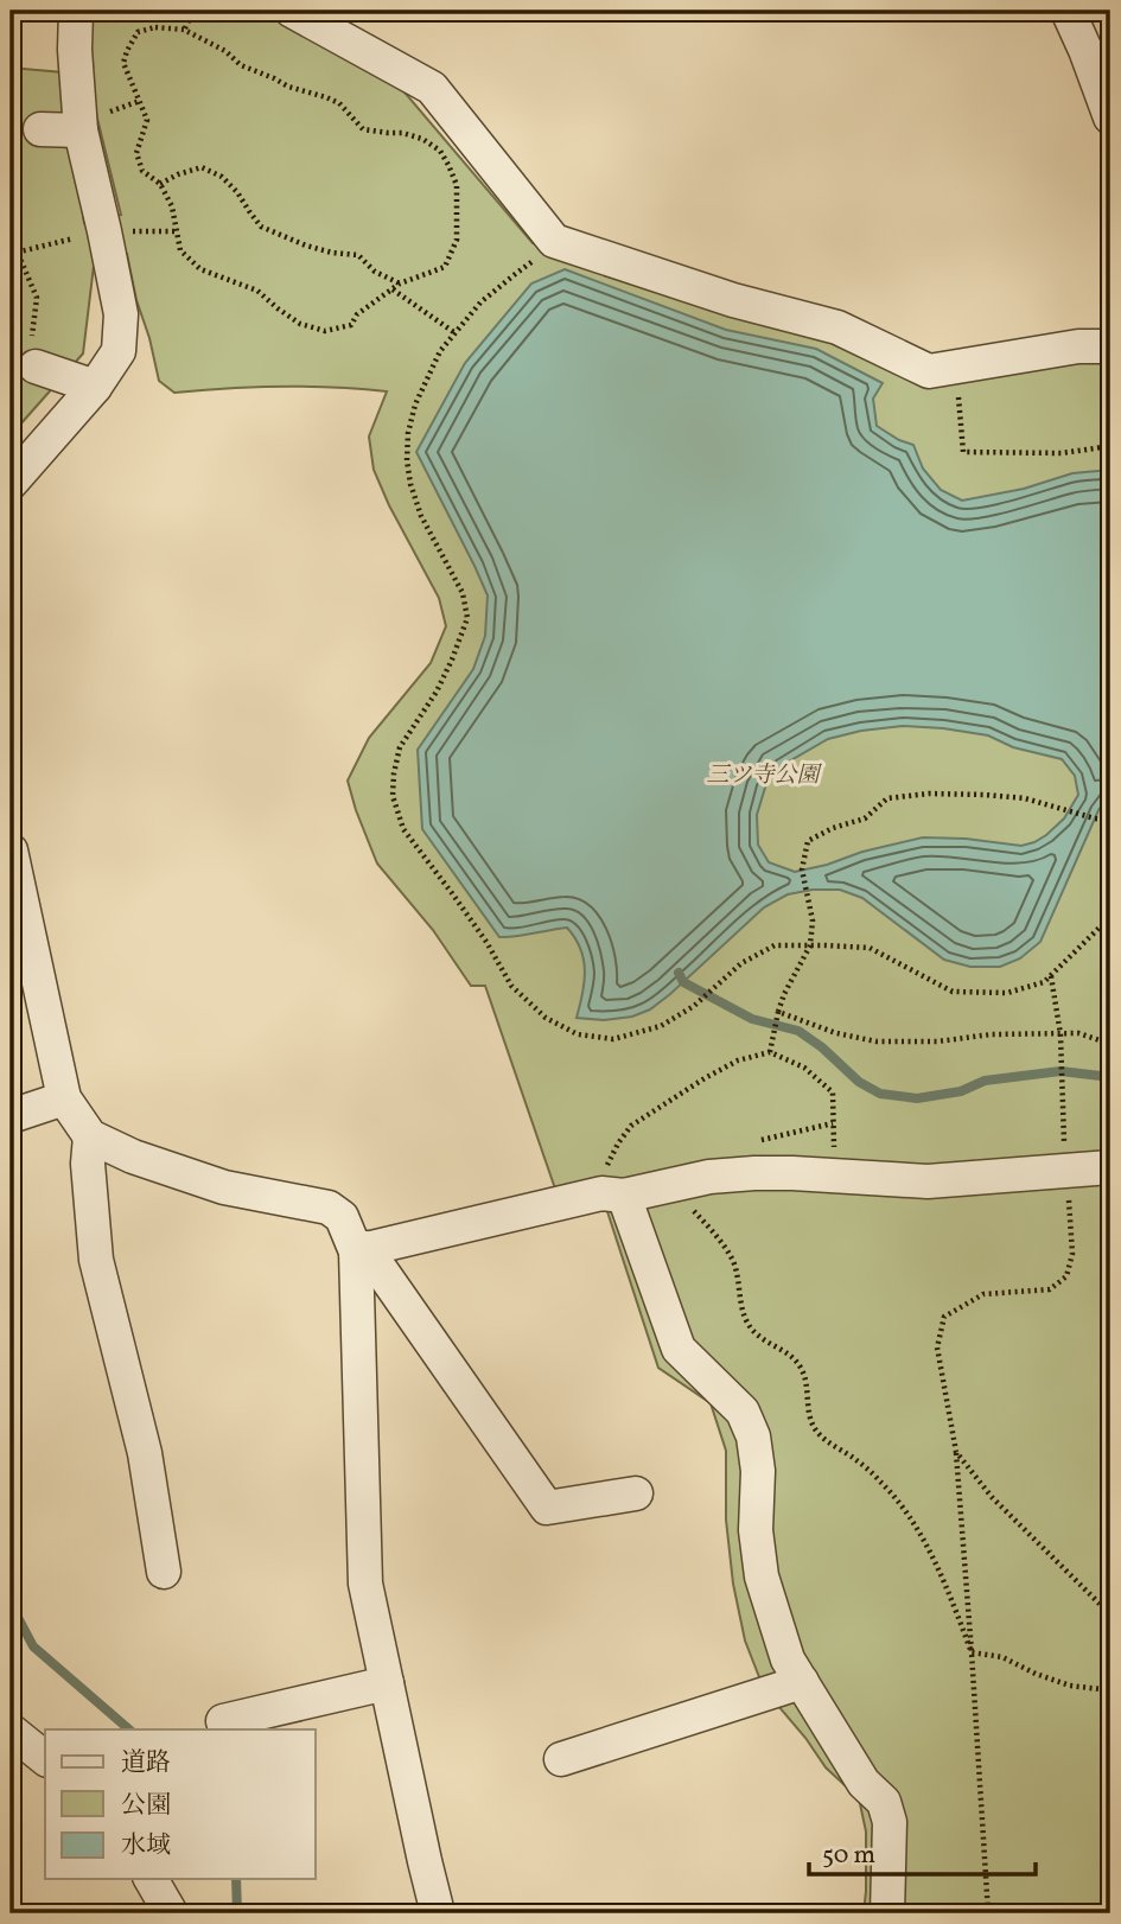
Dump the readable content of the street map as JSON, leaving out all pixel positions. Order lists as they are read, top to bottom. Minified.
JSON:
{"parks":["三ツ寺公園"],"legend":["道路","公園","水域"],"scale_bar":"50 m"}
